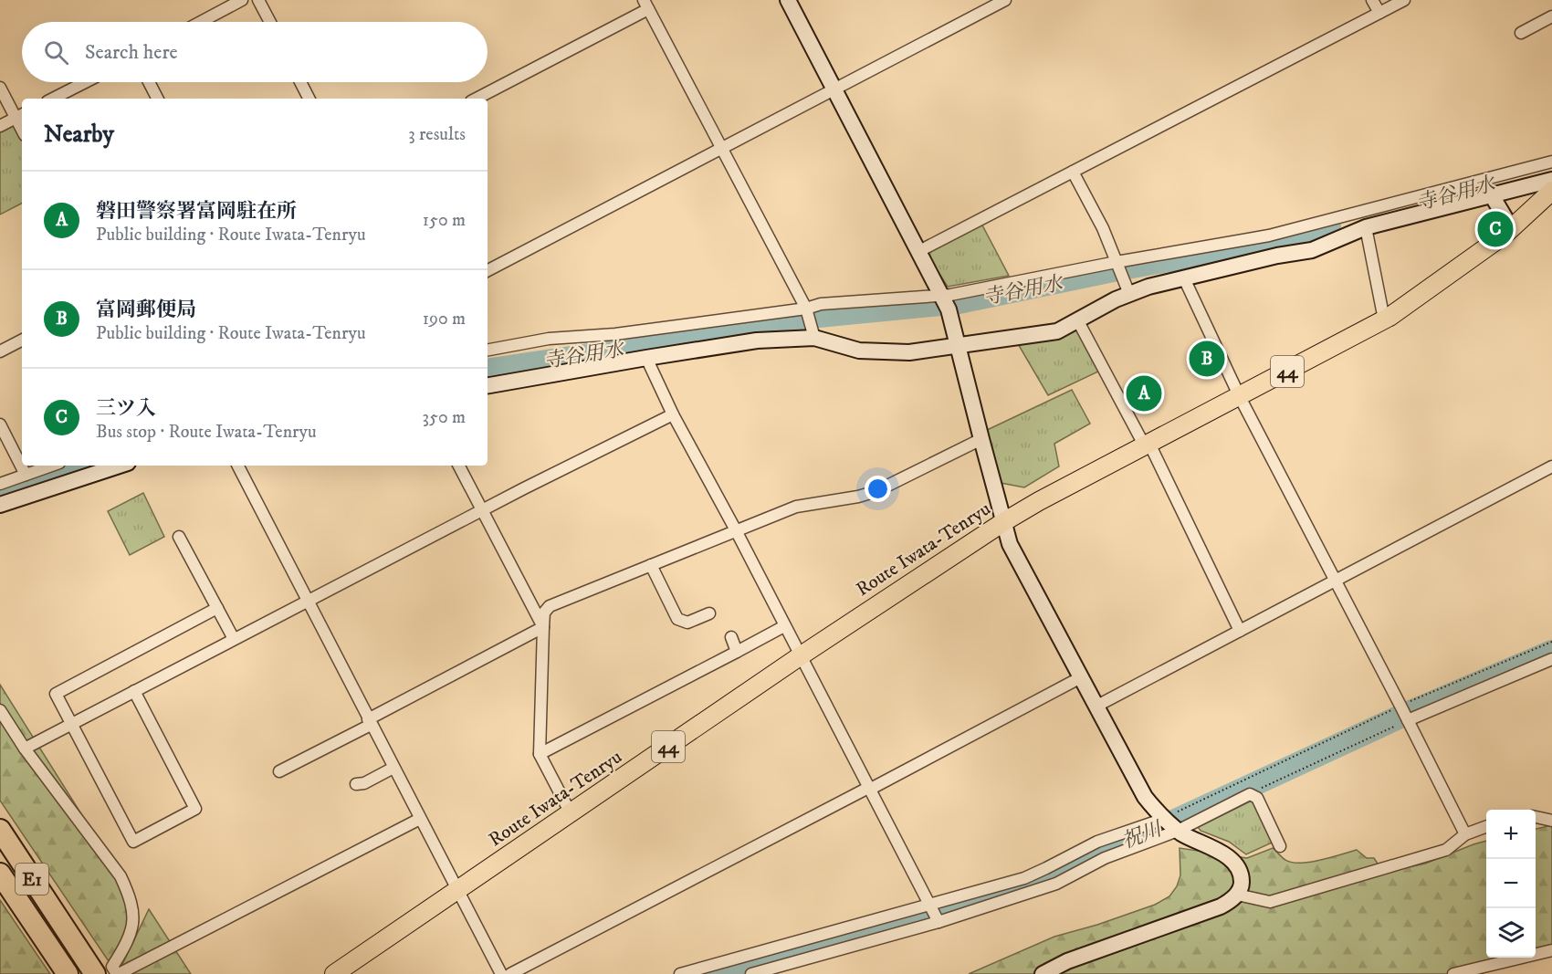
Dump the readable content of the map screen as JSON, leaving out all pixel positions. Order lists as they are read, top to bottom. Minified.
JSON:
{"streets":{"highway":["E1"],"main road":["44","Route Iwata-Tenryu"]},"water":["寺谷用水","祝川"],"page":{"search":"Search here","heading":["Nearby","3 results"],"list":[{"mark":"A","name":"磐田警察署富岡駐在所","note":"Public building · Route Iwata-Tenryu","value":"150 m"},{"mark":"B","name":"富岡郵便局","note":"Public building · Route Iwata-Tenryu","value":"190 m"},{"mark":"C","name":"三ツ入","note":"Bus stop · Route Iwata-Tenryu","value":"350 m"}],"pins":["C","B","A"],"map_buttons":["+","−"]}}
